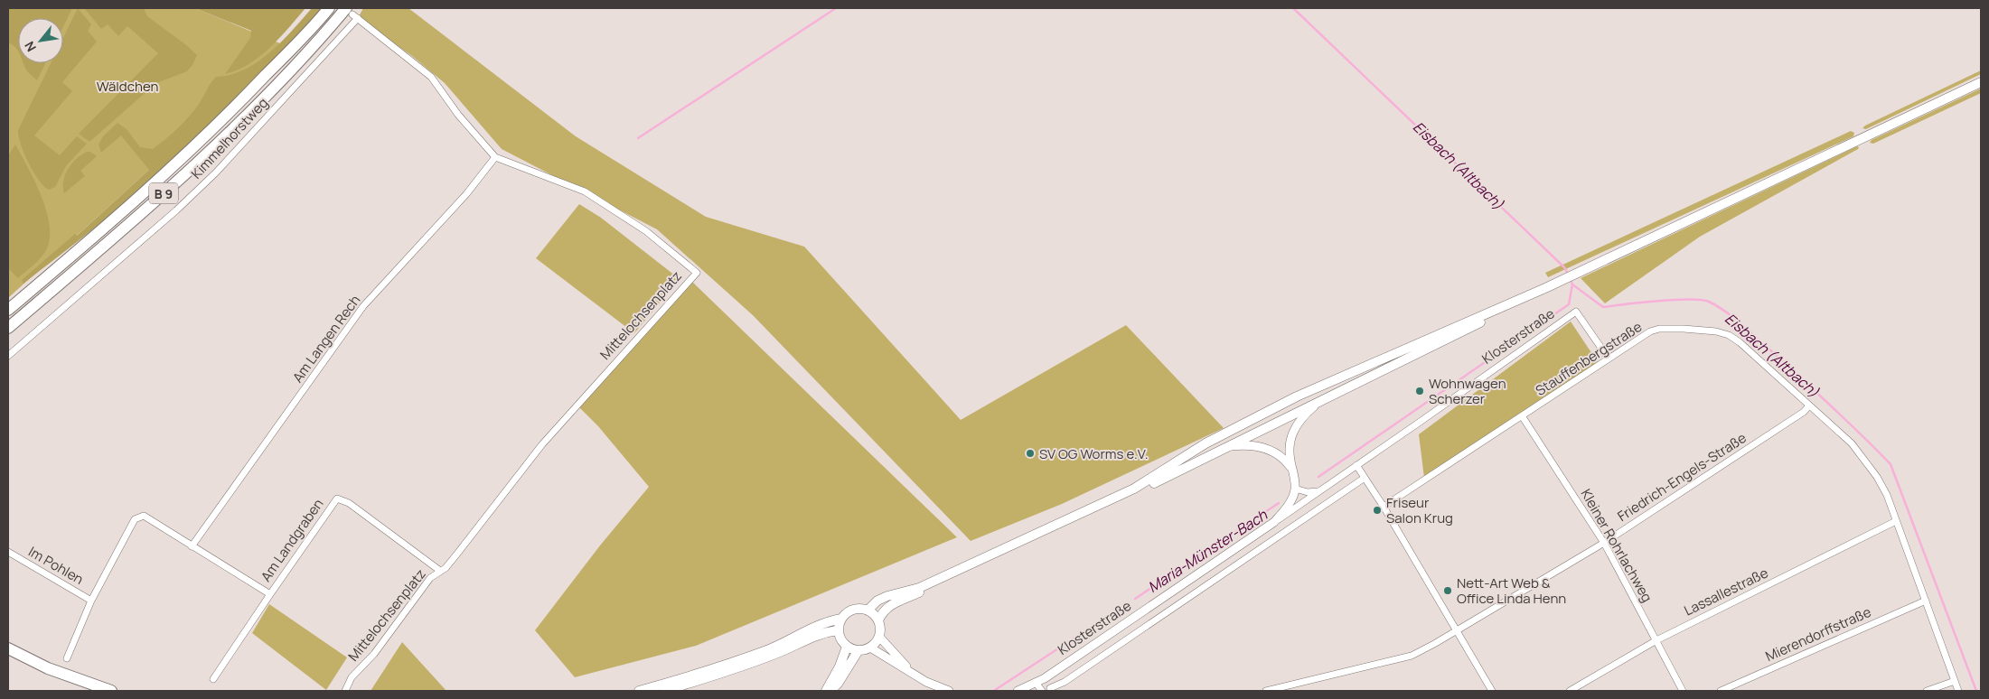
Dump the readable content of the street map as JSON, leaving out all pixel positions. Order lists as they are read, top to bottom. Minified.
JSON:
{"streets":{"highway":["B 9"],"street":["Kimmelhorstweg","Mittelochsenplatz","Klosterstraße","Am Langen Rech","Stauffenbergstraße","Friedrich-Engels-Straße","Am Landgraben","Kleiner Rohrlachweg","Im Pohlen","Lassallestraße","Mierendorffstraße"]},"crossings":[["Kimmelhorstweg","B 9"],["Kimmelhorstweg","Mittelochsenplatz"],["B 9","Mittelochsenplatz"],["Mittelochsenplatz","Am Langen Rech"],["Mittelochsenplatz","Am Landgraben"],["Klosterstraße","Stauffenbergstraße"],["Stauffenbergstraße","Friedrich-Engels-Straße"],["Stauffenbergstraße","Kleiner Rohrlachweg"],["Friedrich-Engels-Straße","Kleiner Rohrlachweg"],["Kleiner Rohrlachweg","Lassallestraße"]],"water":["Eisbach (Altbach)","Maria-Münster-Bach"],"parks":["Wäldchen"],"places":["Wohnwagen Scherzer","SV OG Worms e.V.","Friseur Salon Krug","Nett-Art Web & Office Linda Henn"],"north":"bottom left"}
